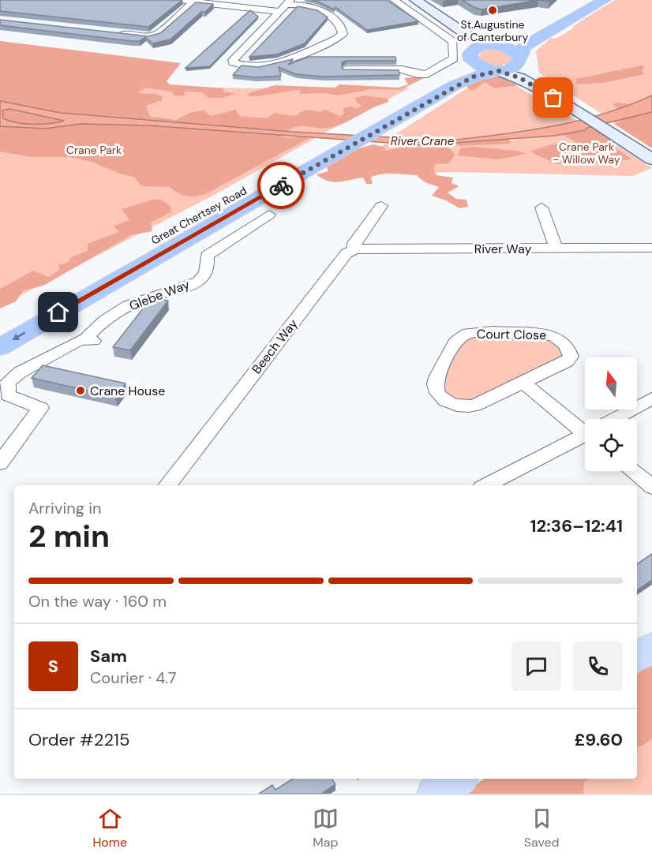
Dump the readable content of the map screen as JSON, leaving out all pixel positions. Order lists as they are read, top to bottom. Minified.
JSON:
{"streets":{"highway":["Great Chertsey Road"],"street":["River Way","Glebe Way","Court Close","Beech Way"]},"crossings":[["River Way","Beech Way"]],"water":["River Crane"],"parks":["Crane Park - Willow Way","Crane Park"],"places":["St.Augustine of Canterbury","Crane House"],"north":"top","page":{"heading":["2 min","Arriving in","12:36–12:41"],"panel":["Sam","Courier · 4.7","Order #2215","£9.60"],"bar":"On the way · 160 m","round":"S","tabs":["Home","Map","Saved"]}}
